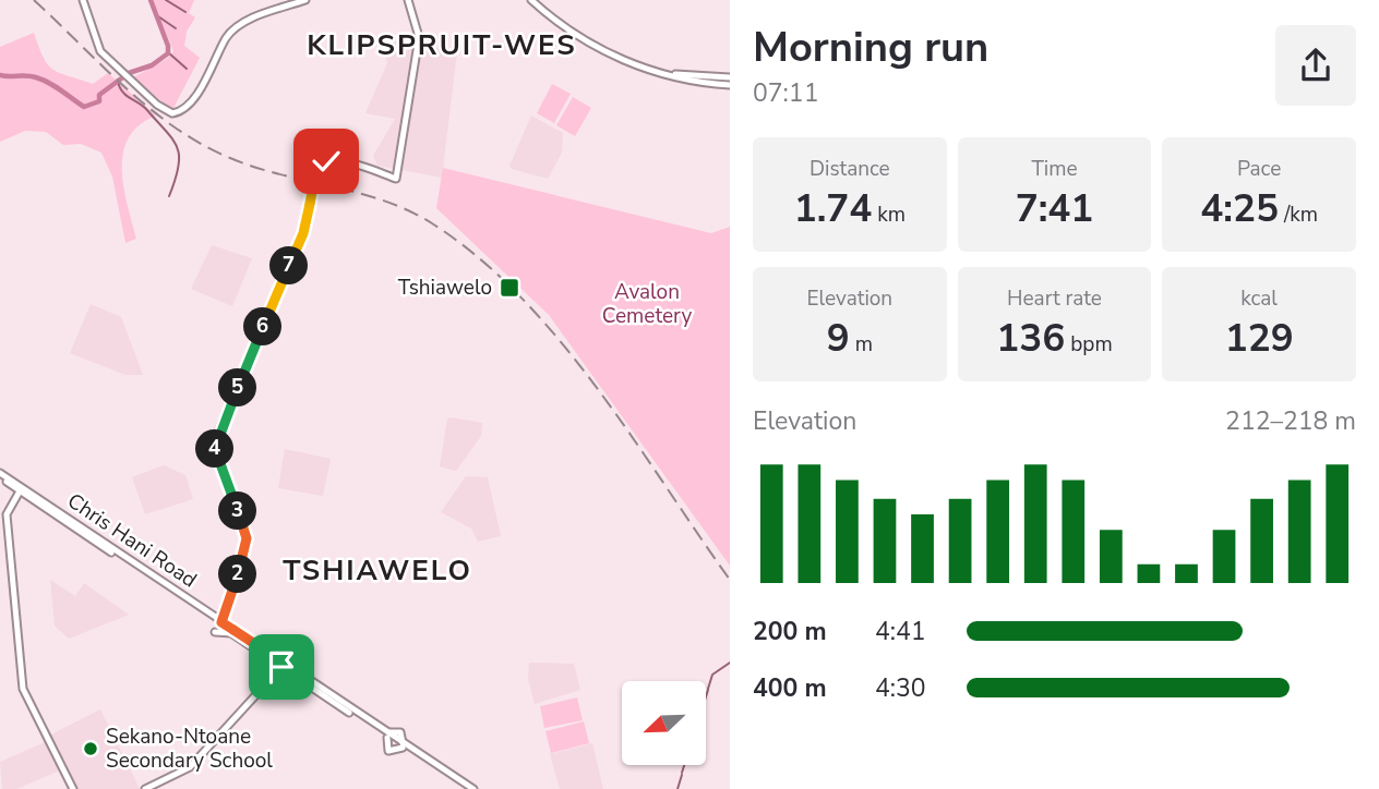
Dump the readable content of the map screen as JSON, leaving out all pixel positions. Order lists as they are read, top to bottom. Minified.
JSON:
{"streets":{"street":["Chris Hani Road"]},"districts":["KLIPSPRUIT-WES","TSHIAWELO"],"parks":["Avalon Cemetery"],"places":{"transit":["Tshiawelo"],"other":["Sekano-Ntoane Secondary School"]},"north":"bottom left","page":{"heading":["Morning run","07:11"],"stats":[["Distance","1.74 km"],["Time","7:41"],["Pace","4:25 /km"],["Elevation","9 m"],["Heart rate","136 bpm"],["kcal","129"]],"pins":["7","6","5","4","3","2"],"chart":["Elevation","212–218 m"],"list":[{"name":"200 m","note":"4:41"},{"name":"400 m","note":"4:30"}]}}
